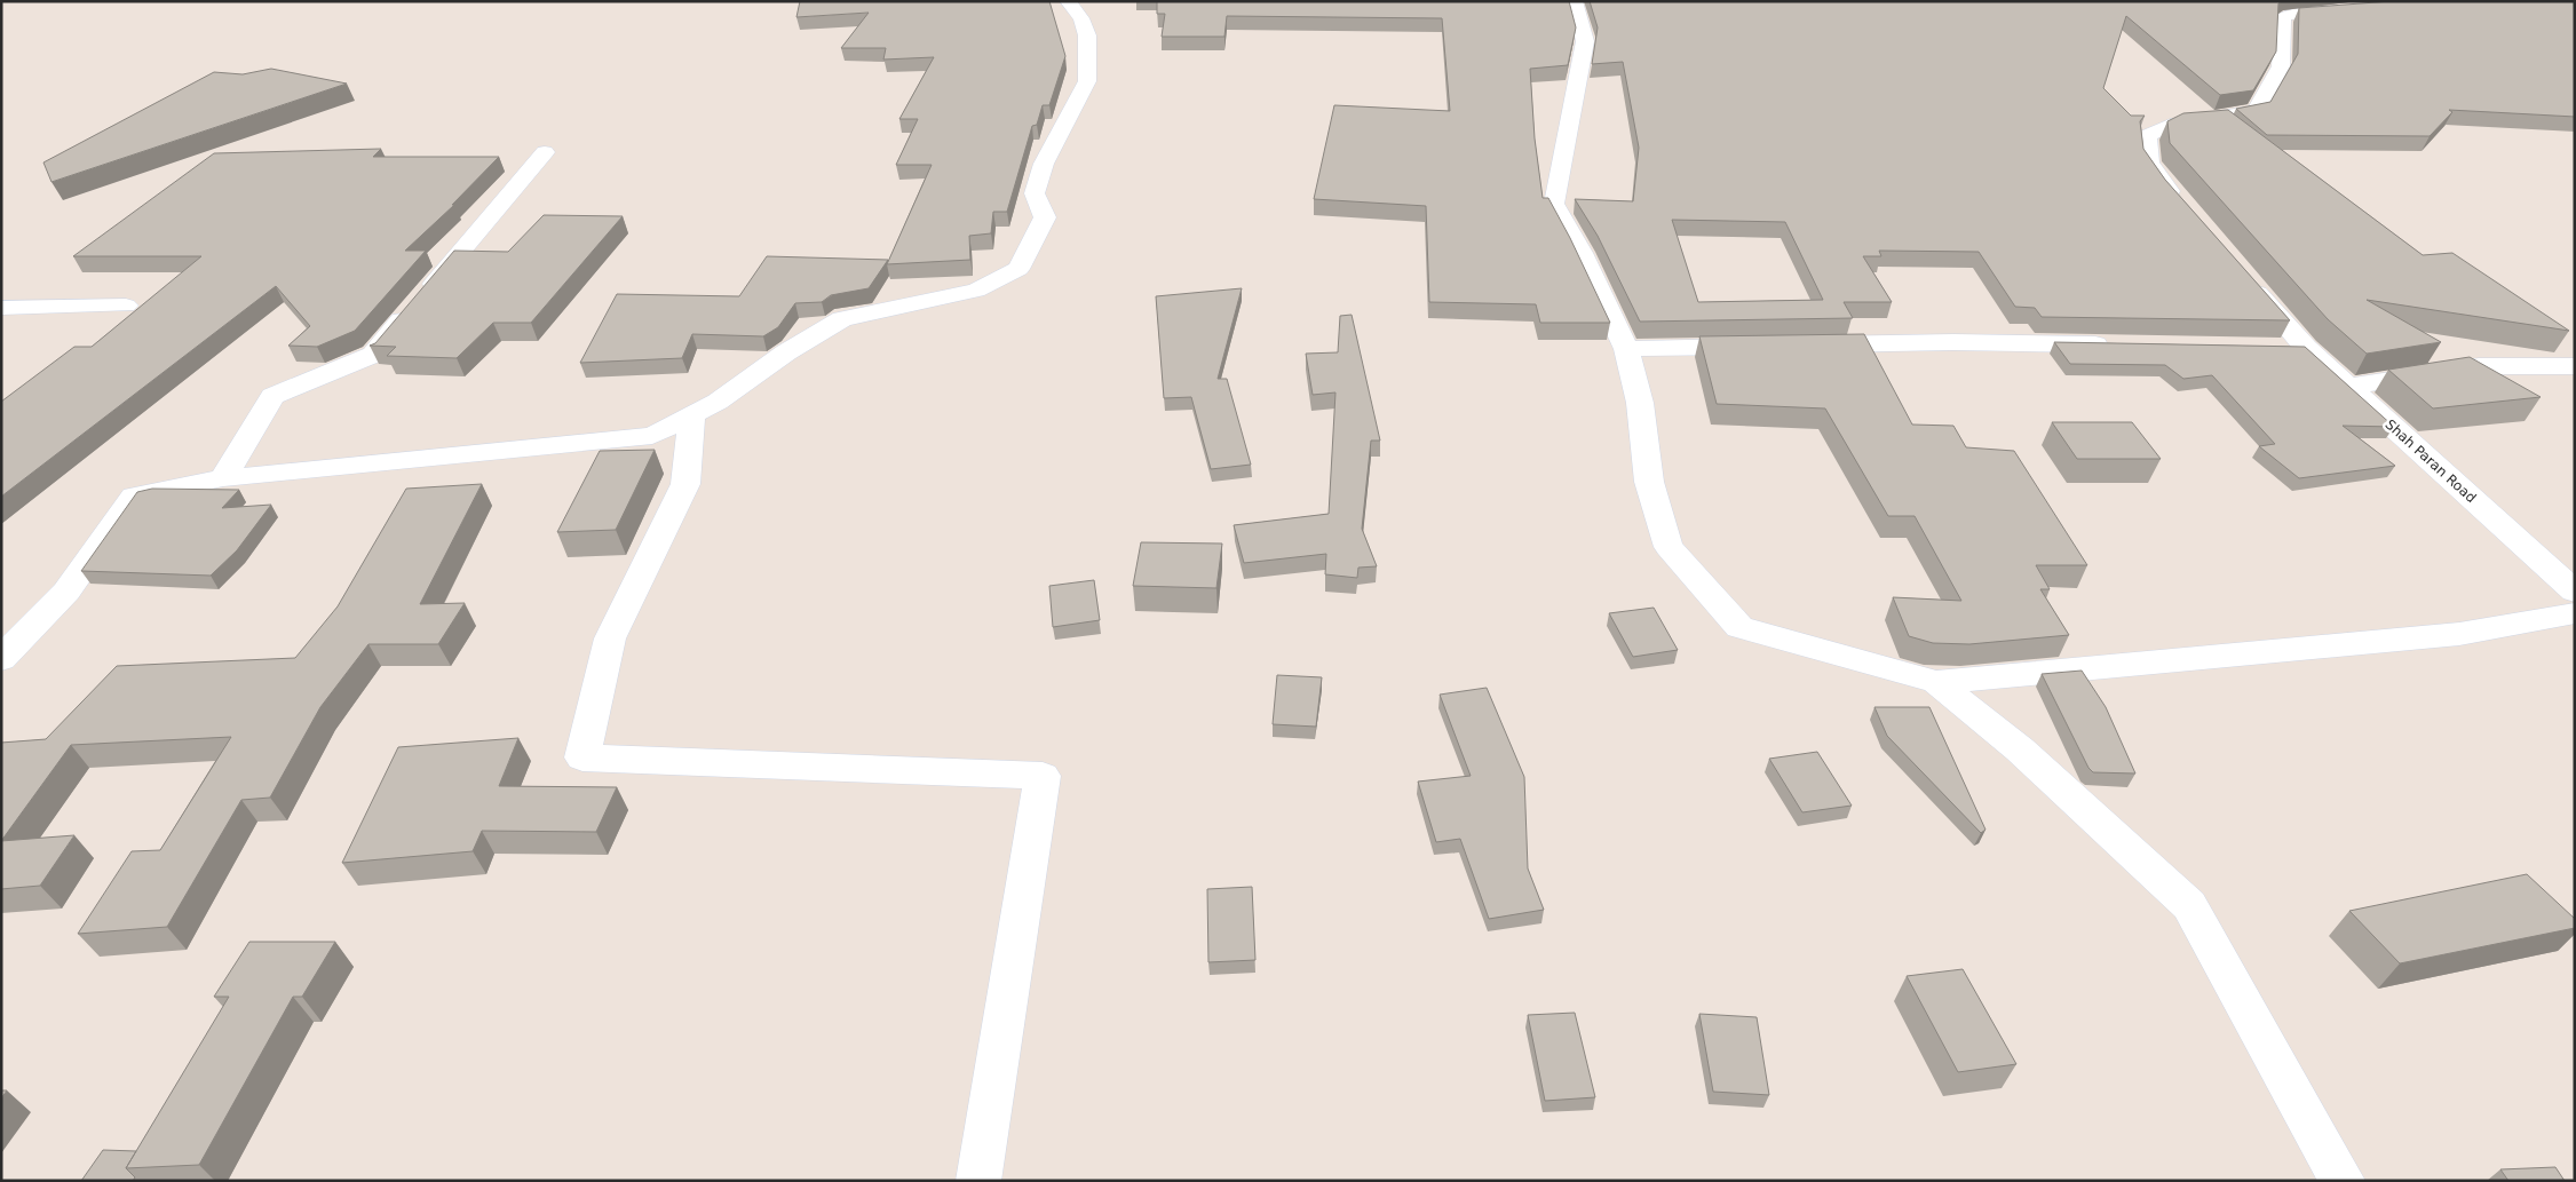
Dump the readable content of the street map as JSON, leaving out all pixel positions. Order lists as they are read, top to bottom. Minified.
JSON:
{"streets":{"street":["Shah Paran Road"]}}
